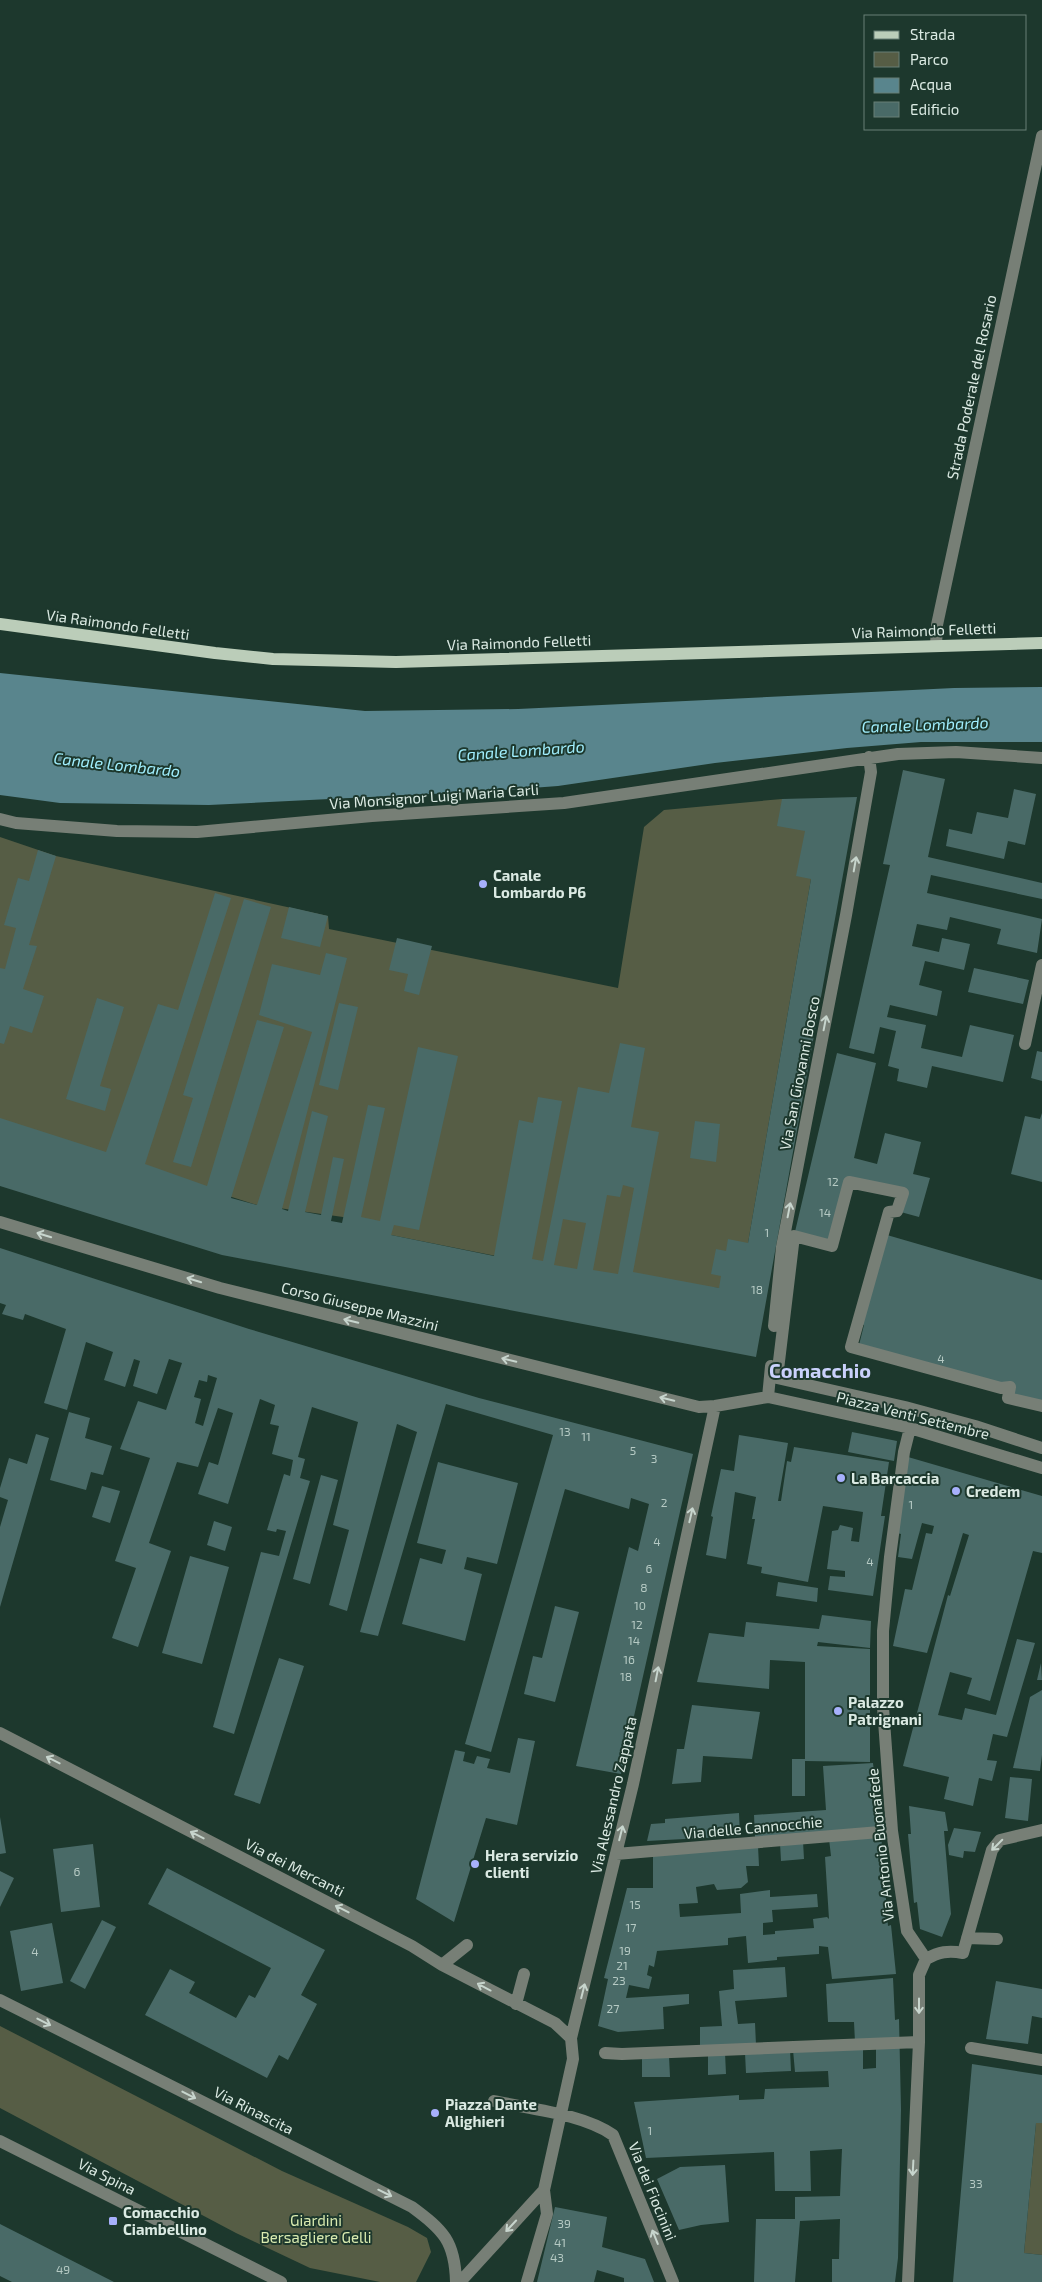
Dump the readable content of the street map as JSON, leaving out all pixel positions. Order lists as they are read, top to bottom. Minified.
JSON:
{"streets":{"main road":["Via Raimondo Felletti"],"street":["Strada Poderale del Rosario","Via Monsignor Luigi Maria Carli","Via San Giovanni Bosco","Corso Giuseppe Mazzini","Piazza Venti Settembre","Via Alessandro Zappata","Via delle Cannocchie","Via Antonio Buonafede","Via dei Mercanti","Via Rinascita","Via Spina","Via dei Fiocinini"]},"crossings":[["Strada Poderale del Rosario","Via Raimondo Felletti"],["Via Monsignor Luigi Maria Carli","Via San Giovanni Bosco"],["Via San Giovanni Bosco","Piazza Venti Settembre"],["Corso Giuseppe Mazzini","Piazza Venti Settembre"],["Corso Giuseppe Mazzini","Via Alessandro Zappata"],["Piazza Venti Settembre","Via Alessandro Zappata"],["Piazza Venti Settembre","Via Antonio Buonafede"],["Via Alessandro Zappata","Via delle Cannocchie"],["Via Alessandro Zappata","Via dei Mercanti"],["Via Alessandro Zappata","Via Rinascita"],["Via Alessandro Zappata","Via dei Fiocinini"],["Via delle Cannocchie","Via Antonio Buonafede"]],"one_way":["Via San Giovanni Bosco","Corso Giuseppe Mazzini","Via dei Mercanti","Via Rinascita","Via dei Fiocinini"],"districts":["Comacchio"],"water":["Canale Lombardo"],"parks":["Giardini Bersagliere Gelli"],"places":{"other":["Canale Lombardo P6","La Barcaccia","Credem","Palazzo Patrignani","Hera servizio clienti","Piazza Dante Alighieri"],"transit":["Comacchio Ciambellino"]},"house_numbers":["12","14","1","18","4","13","11","5","3","2","1","4","4","6","8","10","12","14","16","18","6","15","17","19","4","21","23","27","1","33","39","41","43","49"],"legend":["Strada","Parco","Acqua","Edificio"]}
